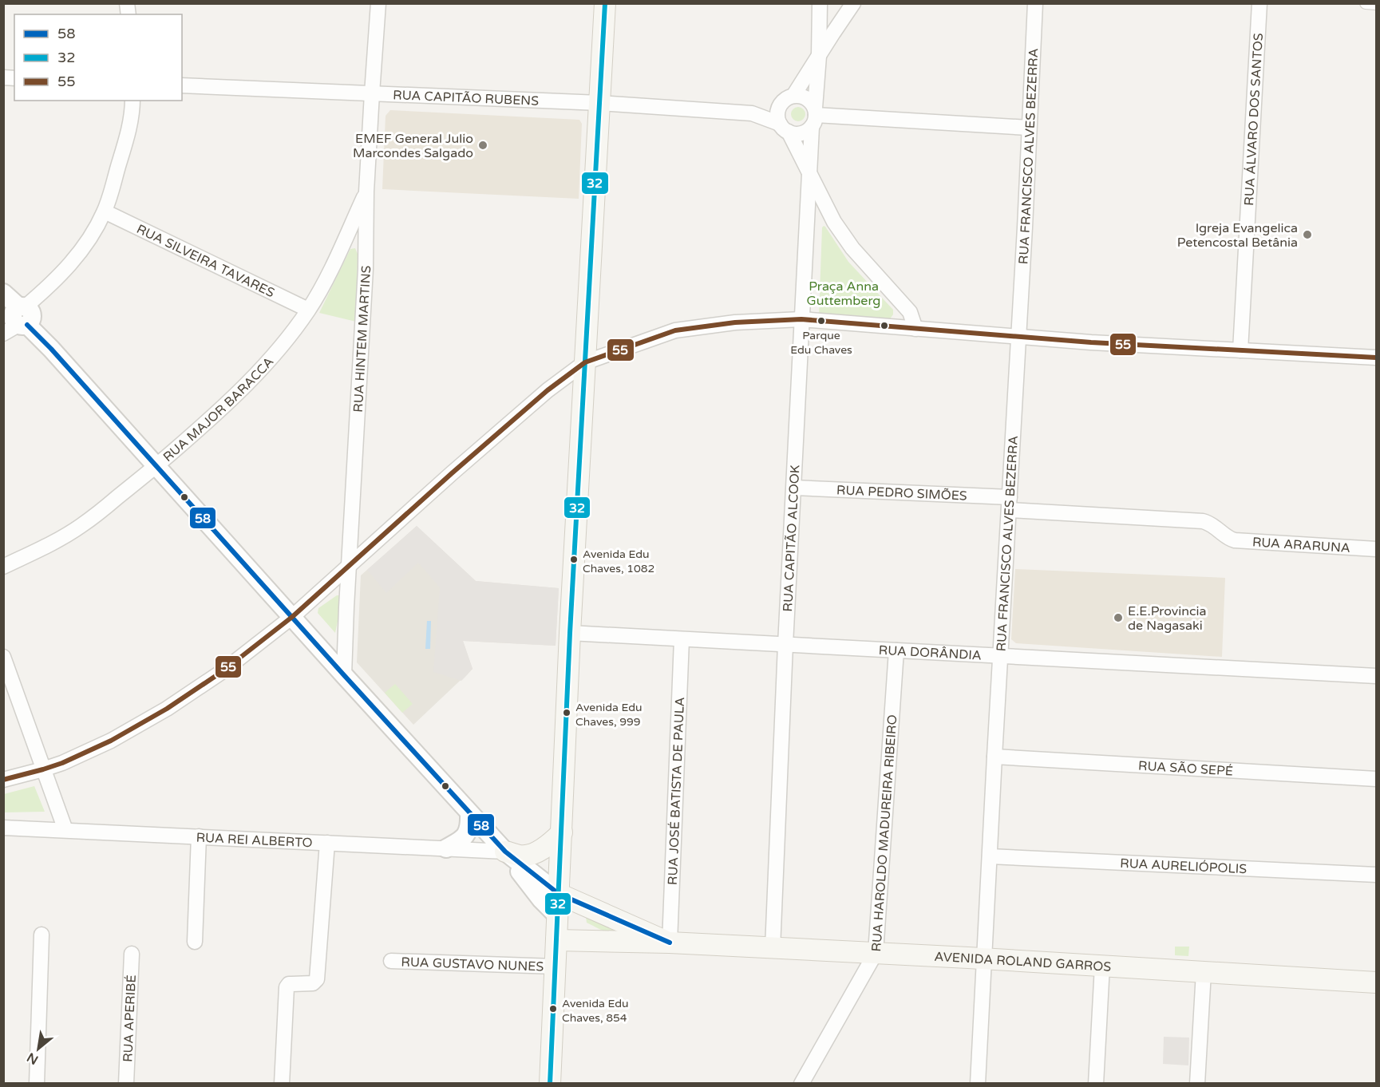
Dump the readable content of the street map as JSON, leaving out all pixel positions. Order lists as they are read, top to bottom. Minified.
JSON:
{"streets":{"main road":["AVENIDA ROLAND GARROS"],"street":["RUA CAPITÃO RUBENS","RUA ÁLVARO DOS SANTOS","RUA FRANCISCO ALVES BEZERRA","RUA SILVEIRA TAVARES","RUA HINTEM MARTINS","RUA MAJOR BARACCA","RUA PEDRO SIMÕES","RUA CAPITÃO ALCOOK","RUA ARARUNA","RUA DORÂNDIA","RUA SÃO SEPÉ","RUA JOSÉ BATISTA DE PAULA","RUA HAROLDO MADUREIRA RIBEIRO","RUA REI ALBERTO","RUA AURELIÓPOLIS","RUA GUSTAVO NUNES","RUA APERIBÉ"]},"crossings":[["RUA CAPITÃO RUBENS","RUA HINTEM MARTINS"],["RUA CAPITÃO RUBENS","RUA CAPITÃO ALCOOK"],["RUA FRANCISCO ALVES BEZERRA","RUA PEDRO SIMÕES"],["RUA FRANCISCO ALVES BEZERRA","RUA DORÂNDIA"],["RUA FRANCISCO ALVES BEZERRA","RUA SÃO SEPÉ"],["RUA FRANCISCO ALVES BEZERRA","RUA AURELIÓPOLIS"],["RUA FRANCISCO ALVES BEZERRA","AVENIDA ROLAND GARROS"],["RUA SILVEIRA TAVARES","RUA MAJOR BARACCA"],["RUA HINTEM MARTINS","RUA MAJOR BARACCA"],["RUA HINTEM MARTINS","AVENIDA ROLAND GARROS"],["RUA MAJOR BARACCA","AVENIDA ROLAND GARROS"],["RUA PEDRO SIMÕES","RUA CAPITÃO ALCOOK"],["RUA PEDRO SIMÕES","RUA ARARUNA"],["RUA CAPITÃO ALCOOK","RUA DORÂNDIA"],["RUA CAPITÃO ALCOOK","AVENIDA ROLAND GARROS"],["RUA DORÂNDIA","RUA JOSÉ BATISTA DE PAULA"],["RUA DORÂNDIA","RUA HAROLDO MADUREIRA RIBEIRO"],["RUA JOSÉ BATISTA DE PAULA","AVENIDA ROLAND GARROS"],["RUA HAROLDO MADUREIRA RIBEIRO","AVENIDA ROLAND GARROS"],["RUA REI ALBERTO","AVENIDA ROLAND GARROS"]],"parks":["Praça Anna Guttemberg"],"places":["EMEF General Julio Marcondes Salgado","Igreja Evangelica Petencostal Betânia","Parque Edu Chaves","Avenida Edu Chaves, 1082","E.E.Provincia de Nagasaki","Avenida Edu Chaves, 999","Avenida Edu Chaves, 854"],"lines":["transit line 32","transit line 55","transit line 58"],"legend":["58","32","55"],"north":"bottom left"}
